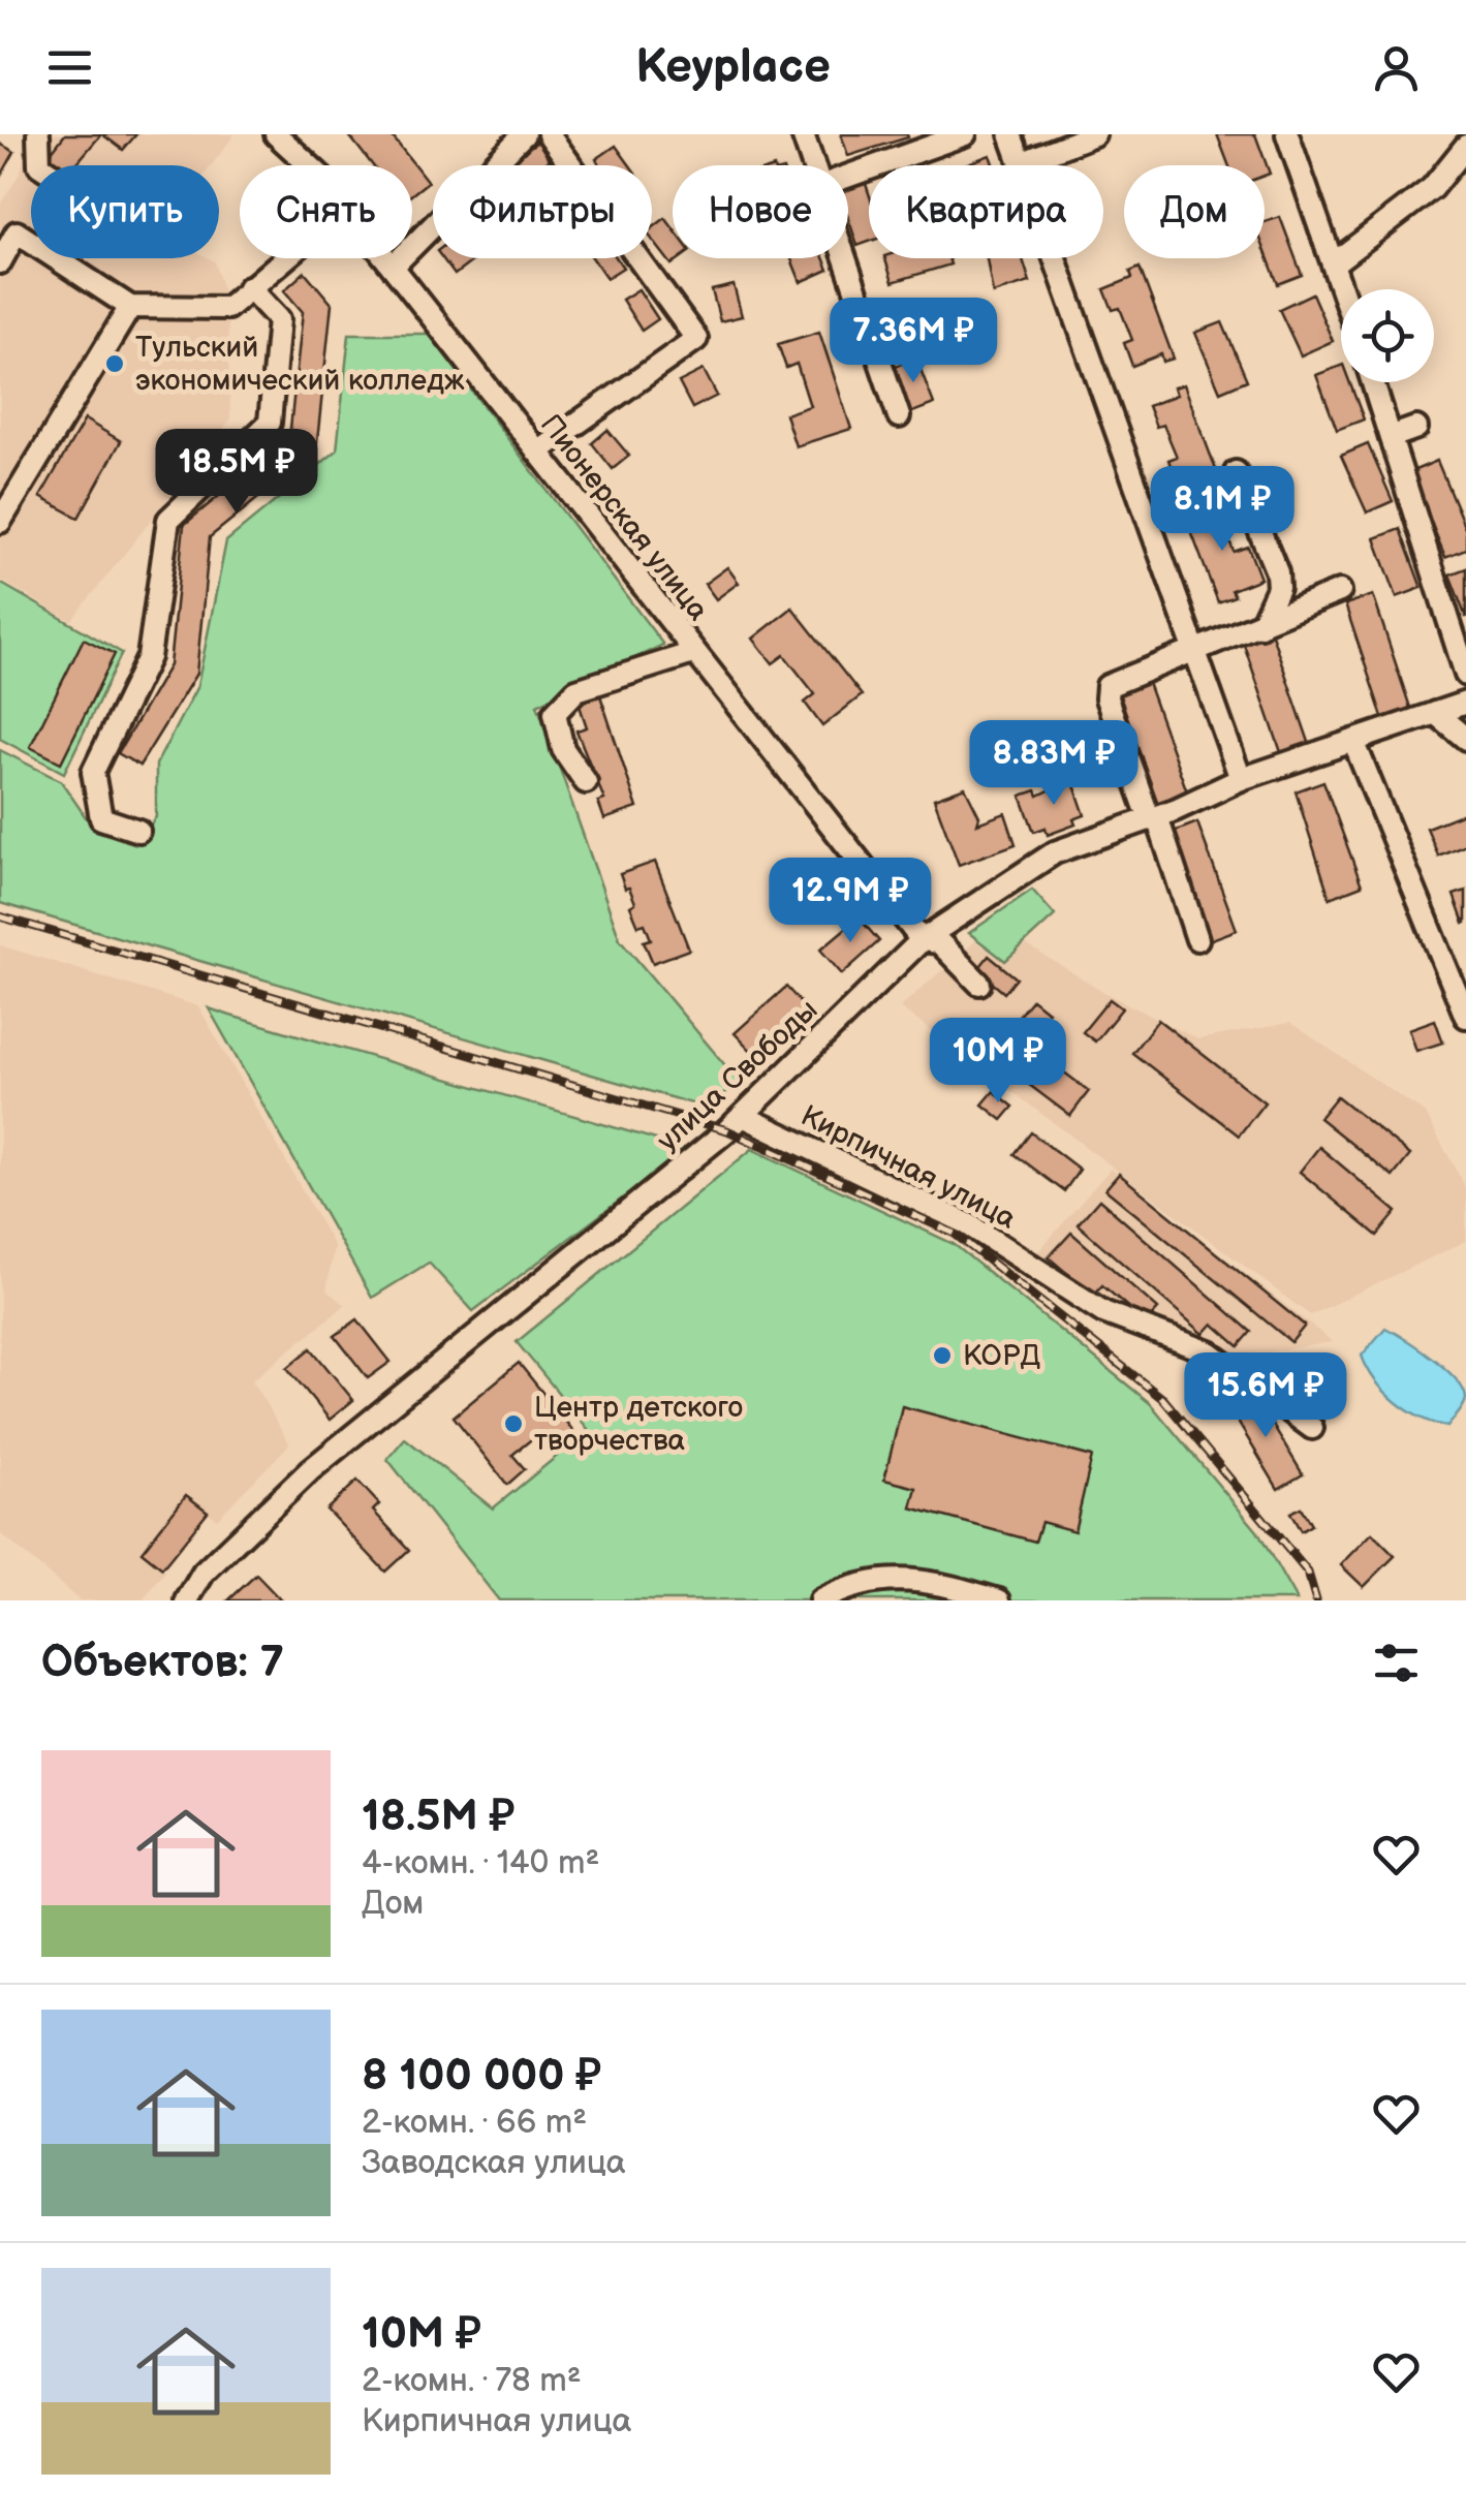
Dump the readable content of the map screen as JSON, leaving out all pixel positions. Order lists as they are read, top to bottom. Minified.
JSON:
{"streets":{"street":["Пионерская улица","улица Свободы","Кирпичная улица"]},"crossings":[["Пионерская улица","улица Свободы"],["улица Свободы","Кирпичная улица"]],"places":["Тульский экономический колледж","КОРД","Центр детского творчества"],"page":{"header":"Keyplace","chip":["Купить","Снять","Фильтры","Новое","Квартира","Дом"],"price":["7.36M ₽","18.5M ₽","8.1M ₽","8.83M ₽","12.9M ₽","10M ₽","15.6M ₽"],"heading":"Объектов: 7","list":[{"name":"18.5M ₽","note":"4-комн. · 140 m² · Дом"},{"name":"8 100 000 ₽","note":"2-комн. · 66 m² · Заводская улица"},{"name":"10M ₽","note":"2-комн. · 78 m² · Кирпичная улица"}]}}
